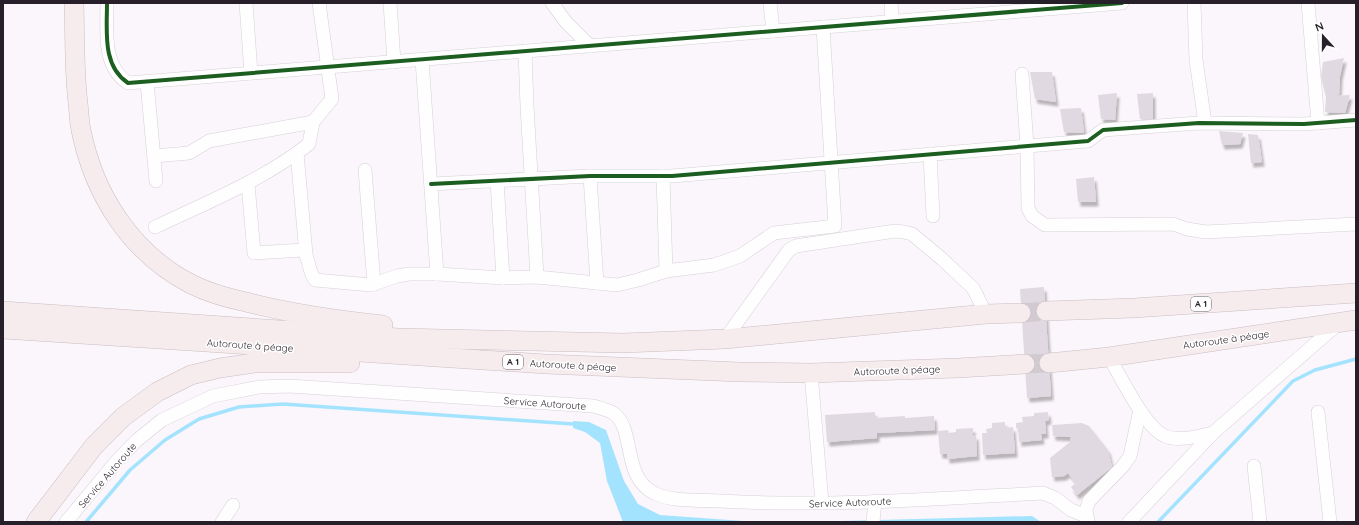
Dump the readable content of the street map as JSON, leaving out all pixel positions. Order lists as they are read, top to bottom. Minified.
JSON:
{"streets":{"highway":["A 1","Autoroute à péage"],"street":["Service Autoroute"]},"north":"top"}
